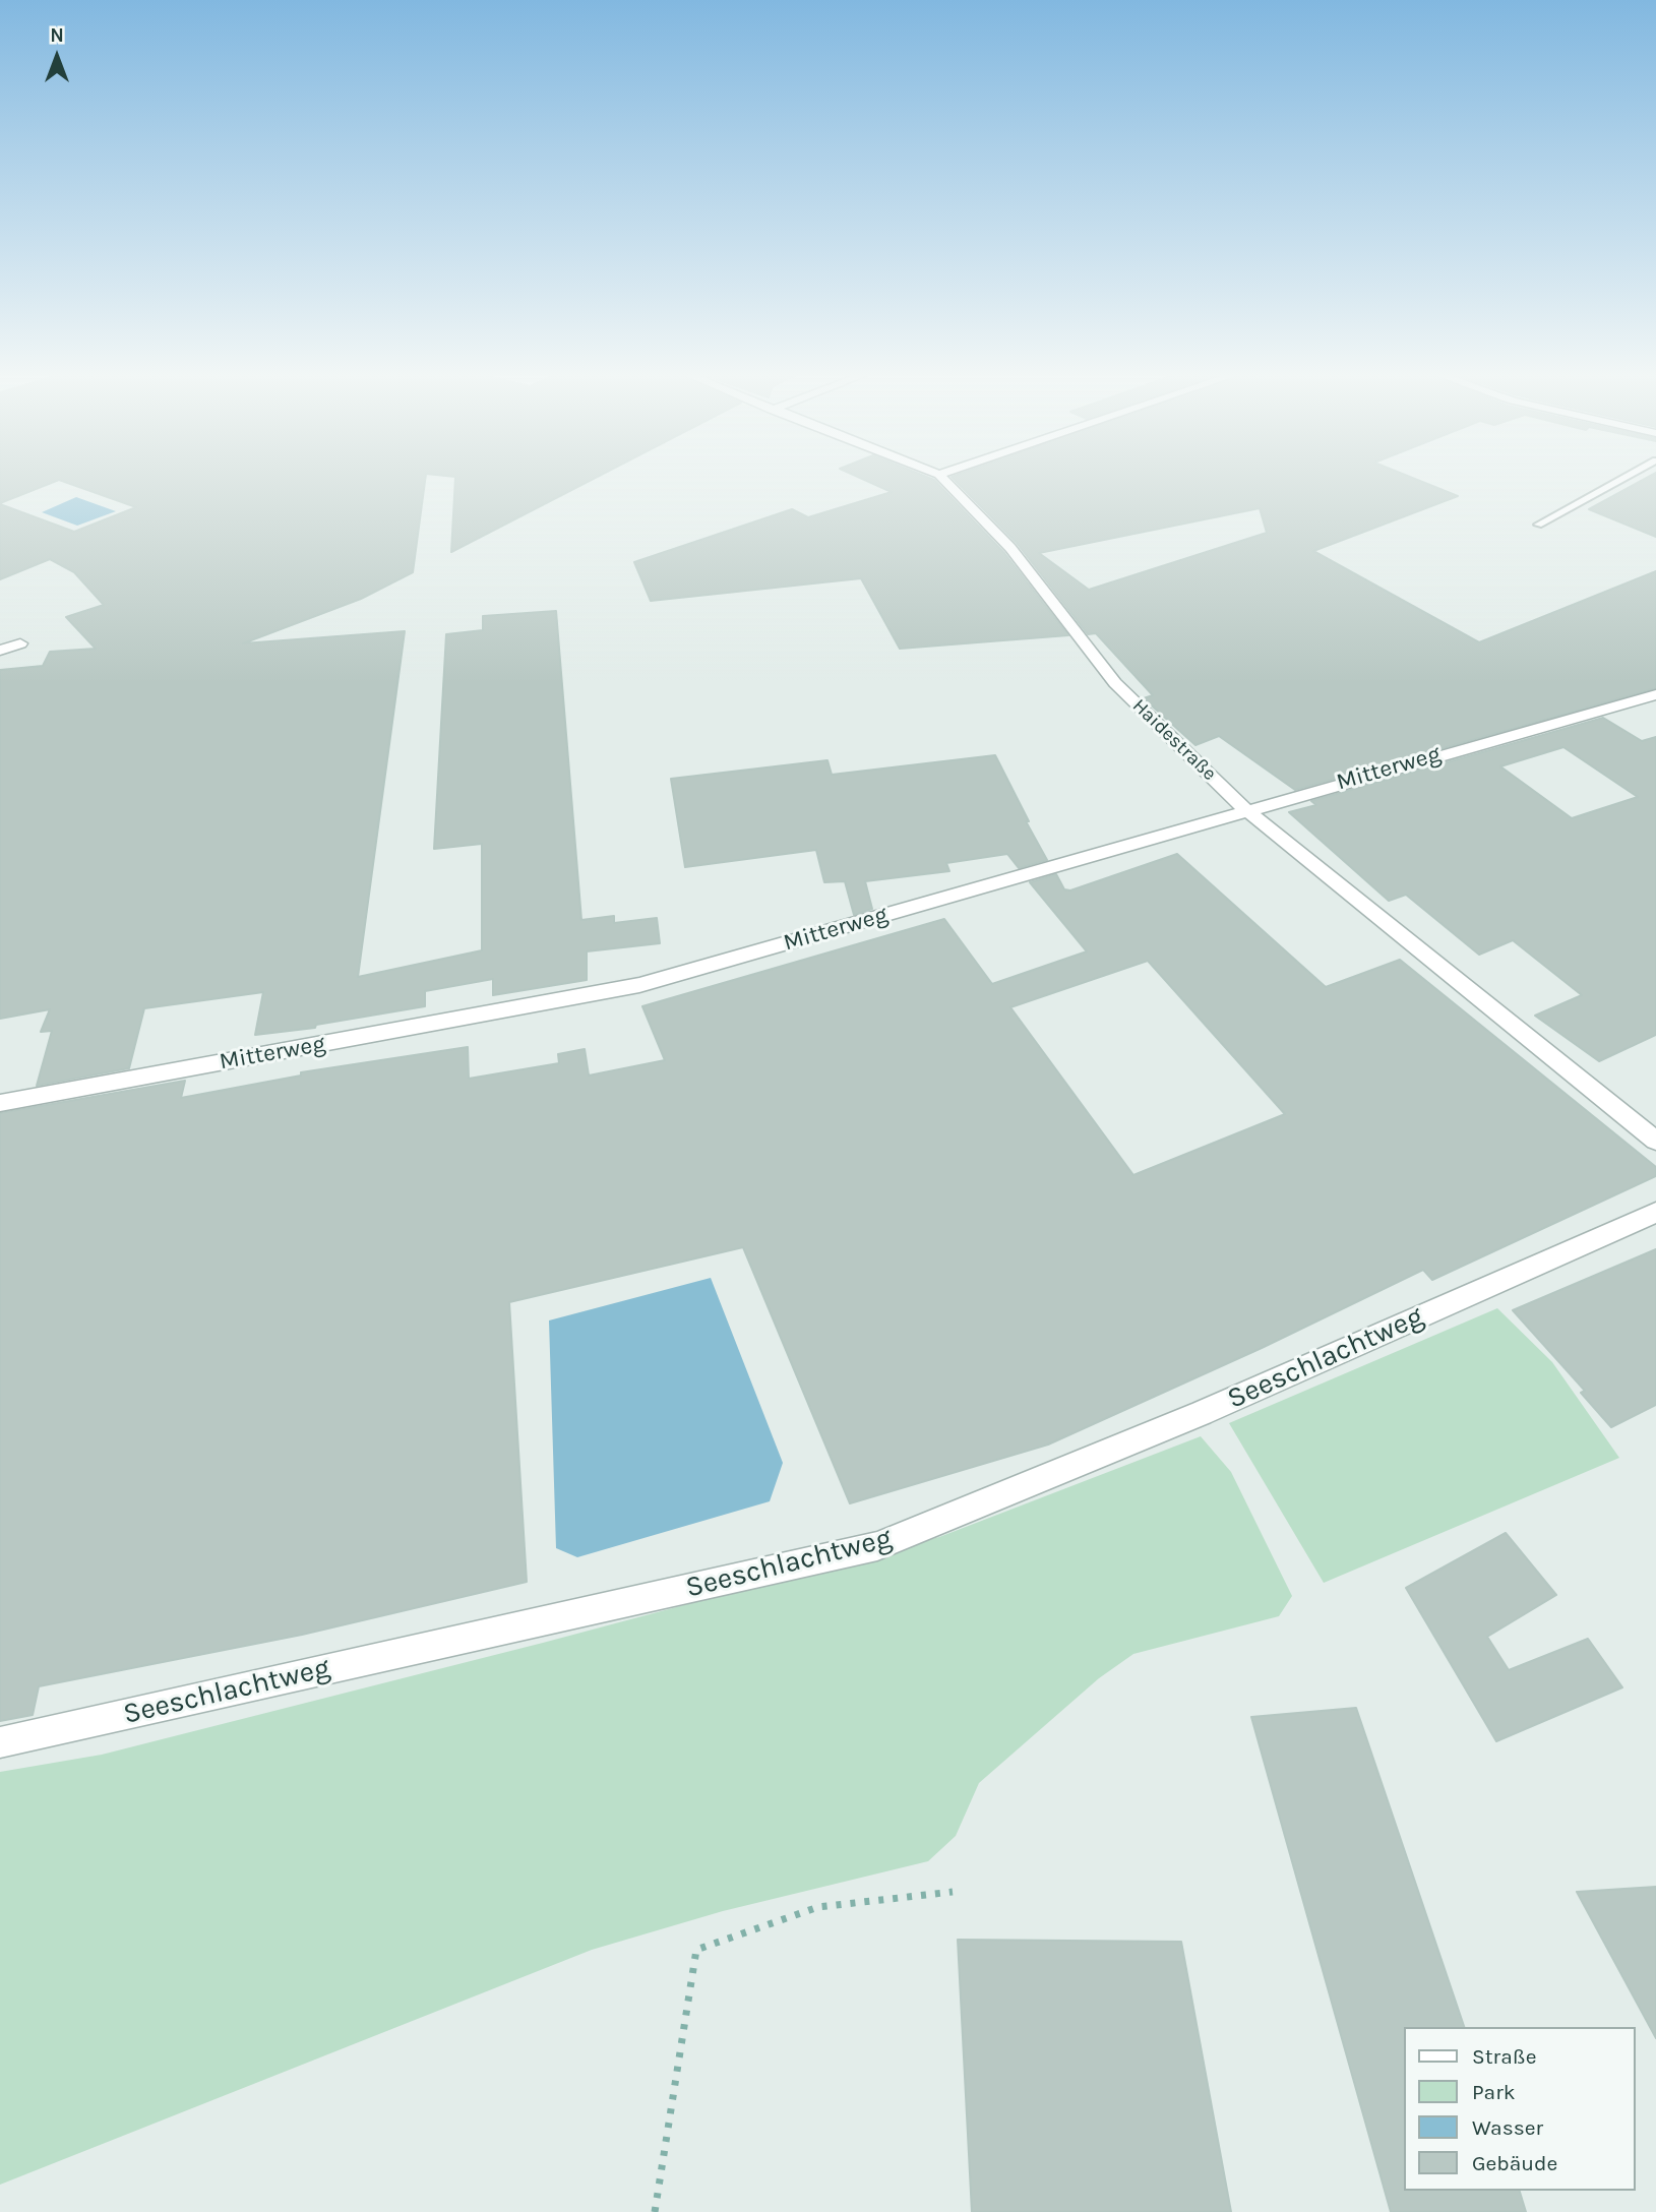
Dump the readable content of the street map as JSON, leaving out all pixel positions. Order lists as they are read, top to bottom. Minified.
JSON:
{"streets":{"street":["Haidestraße","Mitterweg","Seeschlachtweg"]},"crossings":[["Haidestraße","Mitterweg"]],"legend":["Straße","Park","Wasser","Gebäude"],"north":"top"}
